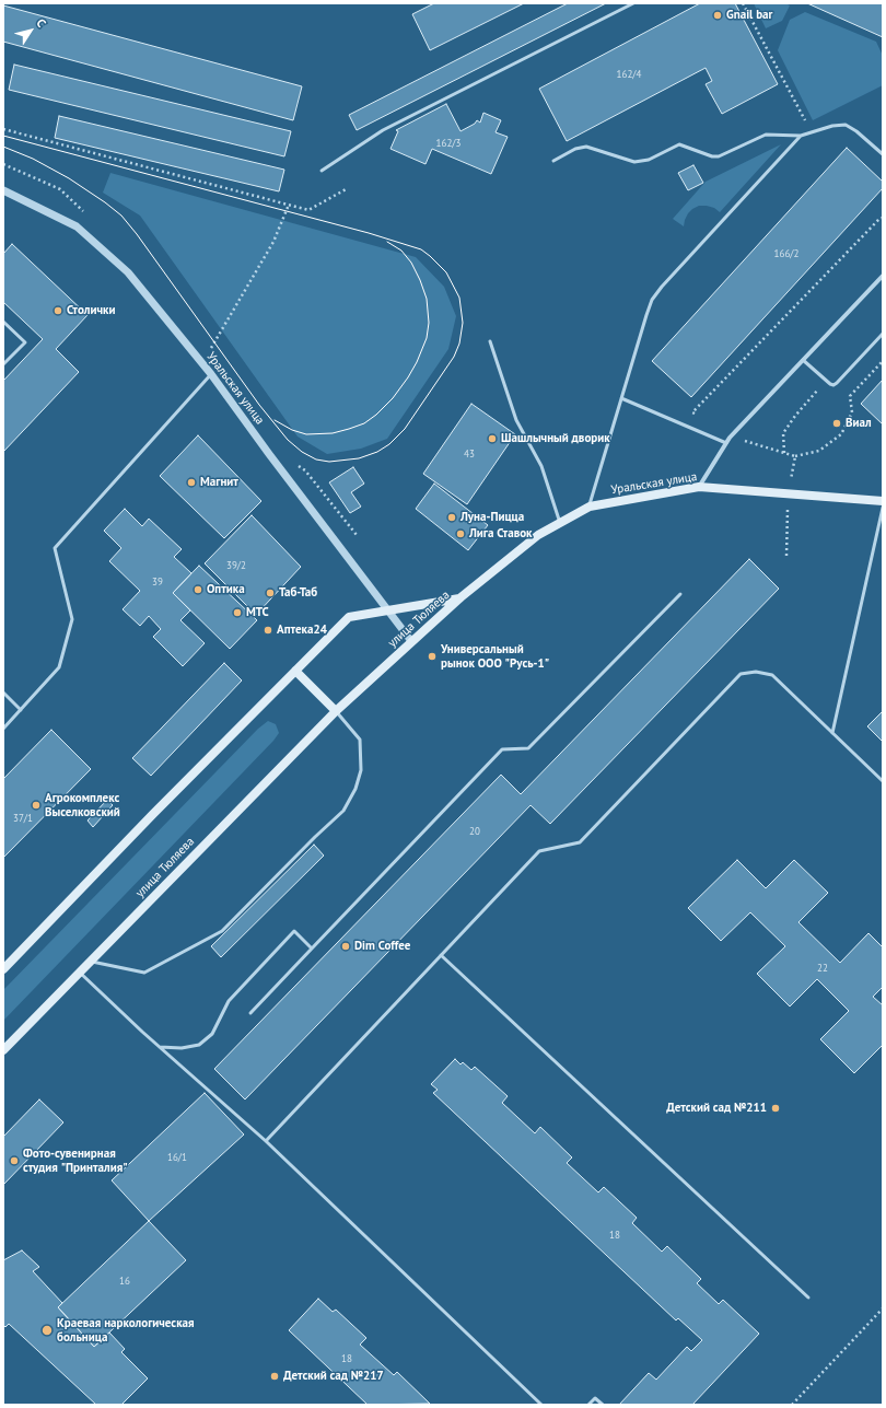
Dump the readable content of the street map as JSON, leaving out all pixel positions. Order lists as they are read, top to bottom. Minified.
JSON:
{"streets":{"main road":["Уральская улица","улица Тюляева"]},"crossings":[["Уральская улица","улица Тюляева"]],"places":["Gnail bar","Столички","Виал","Шашлычный дворик","Магнит","Луна-Пицца","Лига Ставок","Оптика","Таб-Таб","МТС","Аптека24","Универсальный рынок ООО \"Русь-1\"","Агрокомплекс Выселковский","Dim Coffee","Детский сад №211","Фото-сувенирная студия \"Принталия\"","Краевая наркологическая больница","Детский сад №217"],"house_numbers":["162/4","162/3","166/2","43","39/2","39","37/1","20","22","16/1","18","16","18"],"north":"top right"}
